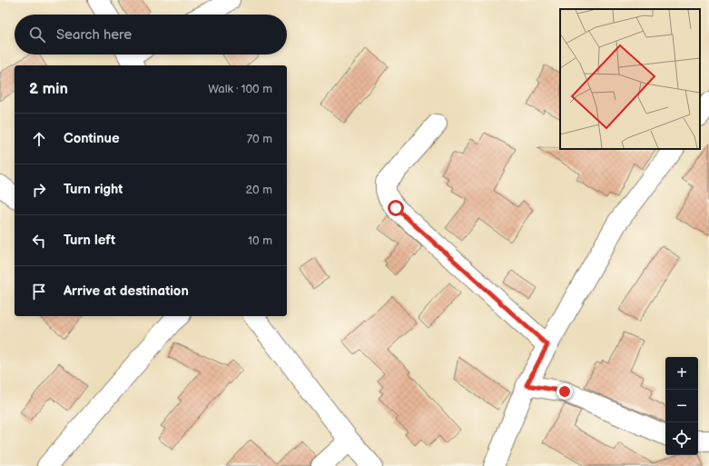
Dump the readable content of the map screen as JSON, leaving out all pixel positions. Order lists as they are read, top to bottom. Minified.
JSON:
{"page":{"search":"Search here","heading":["2 min","Walk · 100 m"],"list":[["Continue","70 m"],["Turn right","20 m"],["Turn left","10 m"],"Arrive at destination"],"map_buttons":["+","−"]}}
